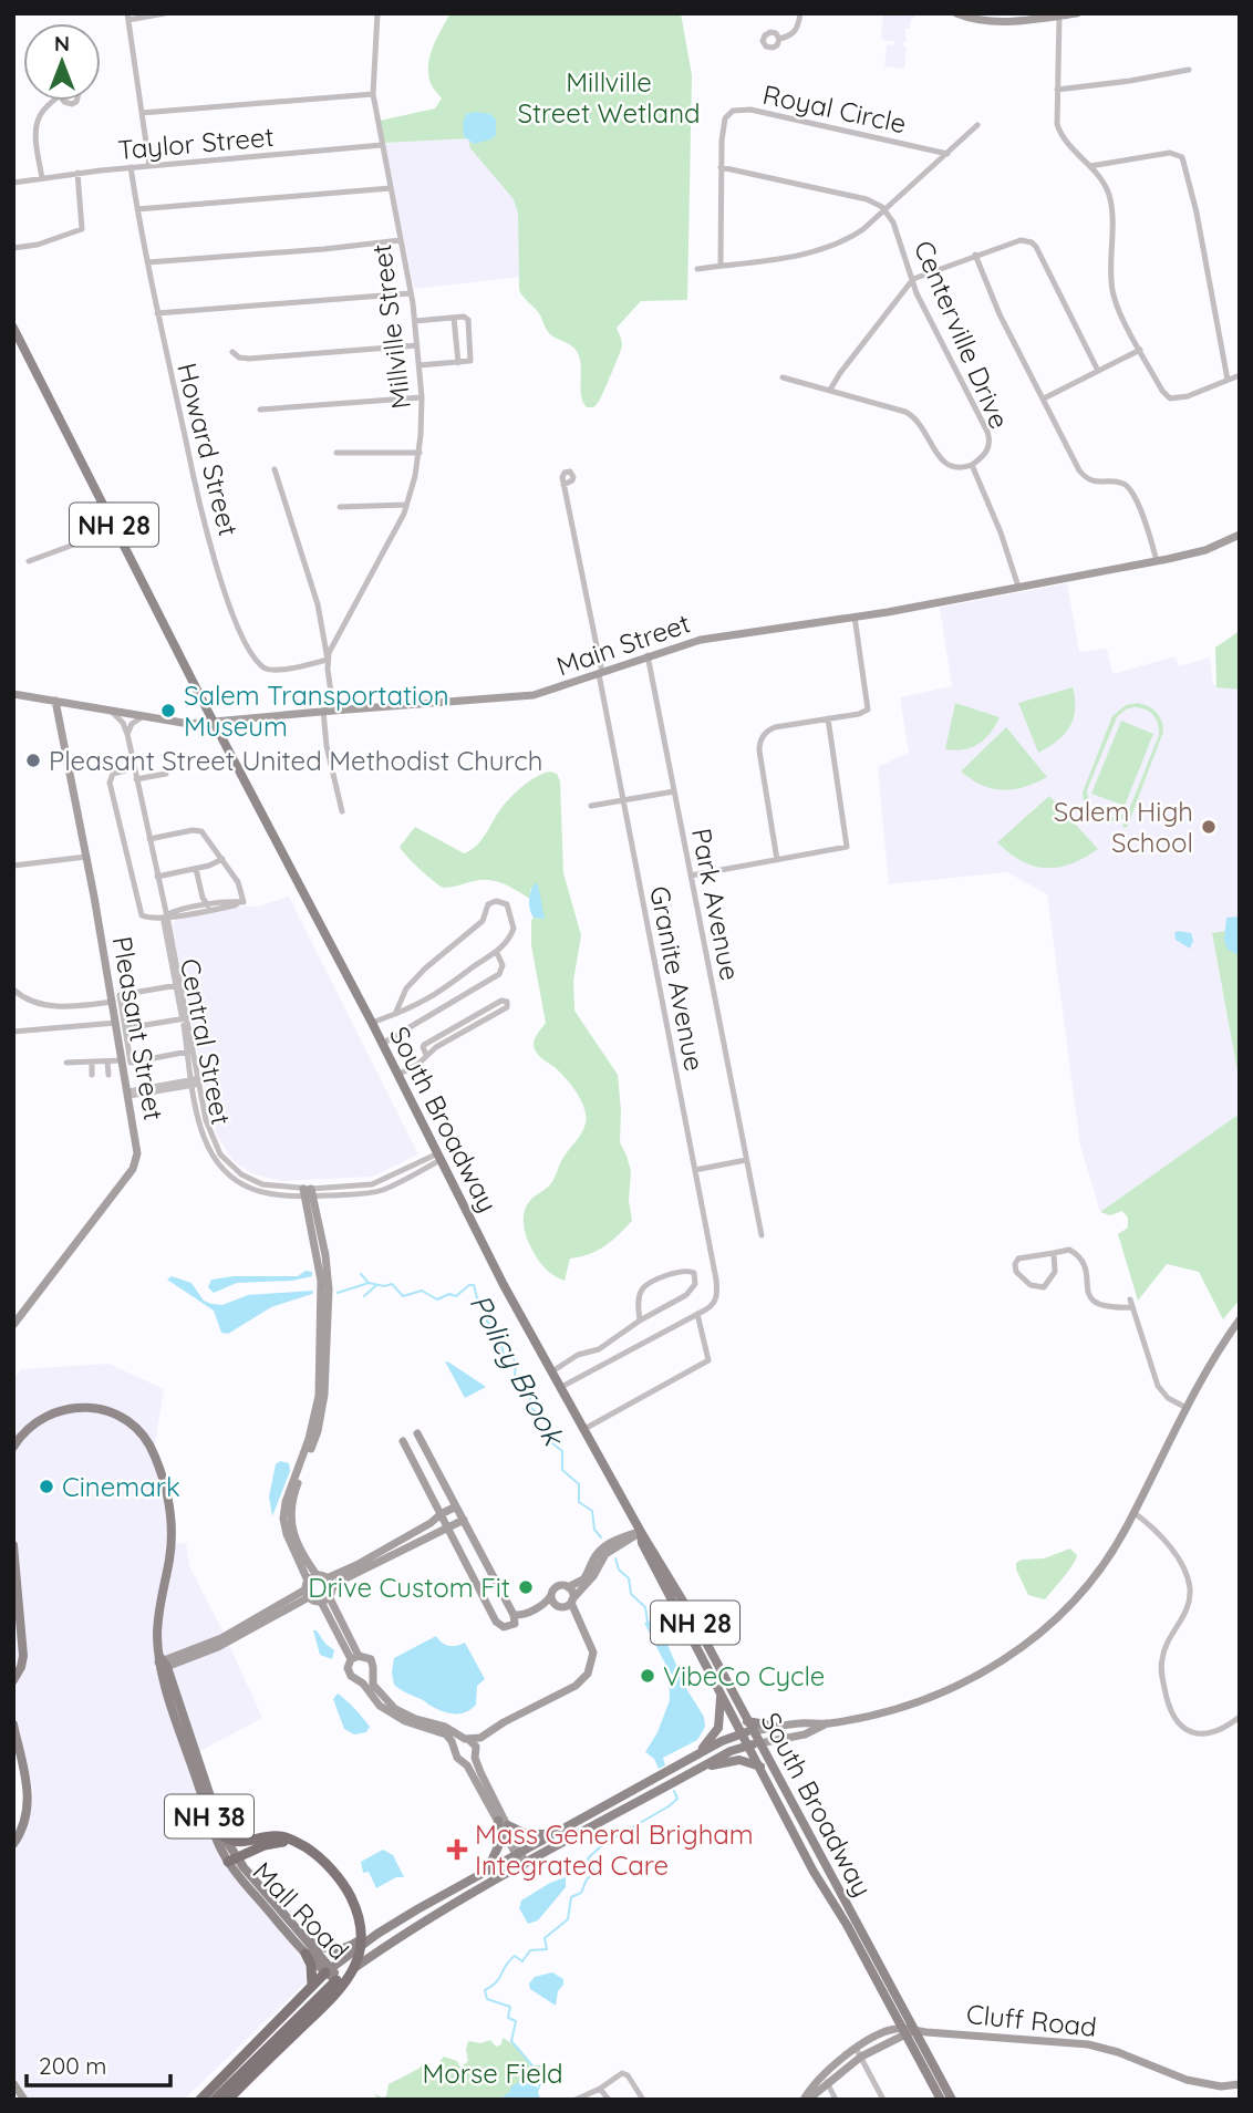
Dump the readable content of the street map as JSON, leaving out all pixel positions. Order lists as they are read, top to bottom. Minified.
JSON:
{"streets":{"main road":["NH 28","Main Street","Pleasant Street","South Broadway","NH 38","Mall Road","Cluff Road"],"street":["Royal Circle","Taylor Street","Millville Street","Centerville Drive","Howard Street","Park Avenue","Granite Avenue","Central Street"]},"crossings":[["Royal Circle","Centerville Drive"],["Taylor Street","Millville Street"],["Taylor Street","Howard Street"],["Millville Street","Howard Street"],["Centerville Drive","Main Street"],["NH 28","Main Street"],["NH 28","South Broadway"],["Main Street","Park Avenue"],["Main Street","Granite Avenue"],["Main Street","Pleasant Street"],["Main Street","Central Street"],["Main Street","South Broadway"],["Central Street","South Broadway"],["South Broadway","Cluff Road"]],"water":["Policy Brook"],"parks":["Millville Street Wetland","Morse Field"],"places":{"other":["Salem Transportation Museum","Pleasant Street United Methodist Church","Salem High School","Cinemark","Drive Custom Fit","VibeCo Cycle"],"health":["Mass General Brigham Integrated Care"]},"scale_bar":"200 m","north":"top"}
